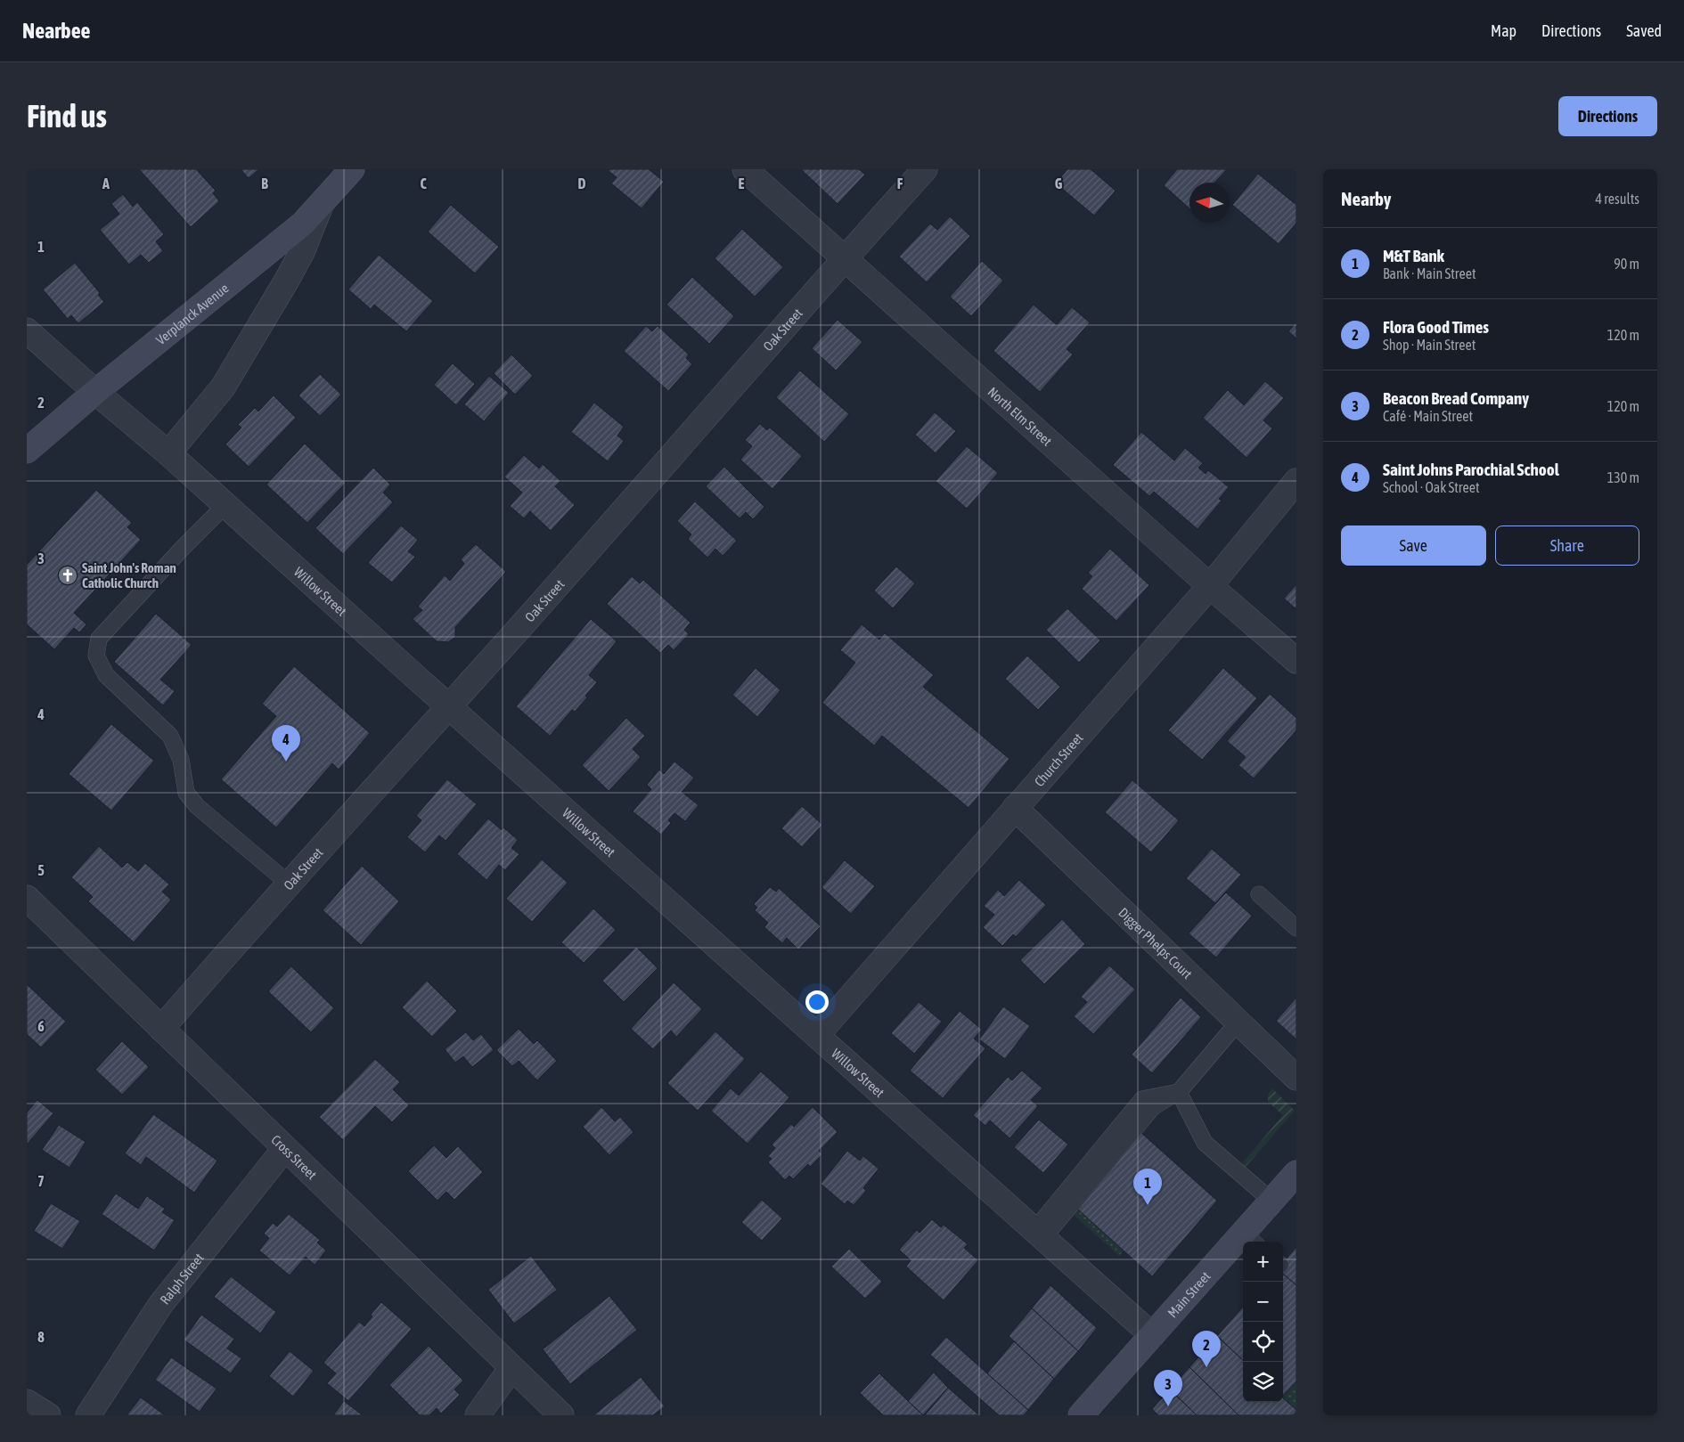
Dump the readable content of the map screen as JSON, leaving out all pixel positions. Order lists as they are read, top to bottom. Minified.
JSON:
{"streets":{"street":["Verplanck Avenue","Oak Street","North Elm Street","Willow Street","Church Street","Digger Phelps Court","Cross Street","Ralph Street","Main Street"]},"crossings":[["Verplanck Avenue","Willow Street"],["Oak Street","North Elm Street"],["Oak Street","Willow Street"],["Oak Street","Cross Street"],["North Elm Street","Church Street"],["Willow Street","Church Street"],["Willow Street","Main Street"],["Church Street","Digger Phelps Court"],["Cross Street","Ralph Street"]],"places":{"church":["Saint John's Roman Catholic Church"]},"north":"left","page":{"header":"Nearbee","nav":["Map","Directions","Saved"],"buttons":["Directions",["Save","Share"]],"title":"Find us","heading":["Nearby","4 results"],"list":[{"mark":"1","name":"M&T Bank","note":"Bank · Main Street","value":"90 m"},{"mark":"2","name":"Flora Good Times","note":"Shop · Main Street","value":"120 m"},{"mark":"3","name":"Beacon Bread Company","note":"Café · Main Street","value":"120 m"},{"mark":"4","name":"Saint Johns Parochial School","note":"School · Oak Street","value":"130 m"}],"pins":["4","1","2","3"],"map_buttons":["+","−"]},"grid":{"columns":["A","B","C","D","E","F","G"],"rows":["1","2","3","4","5","6","7","8"]}}
